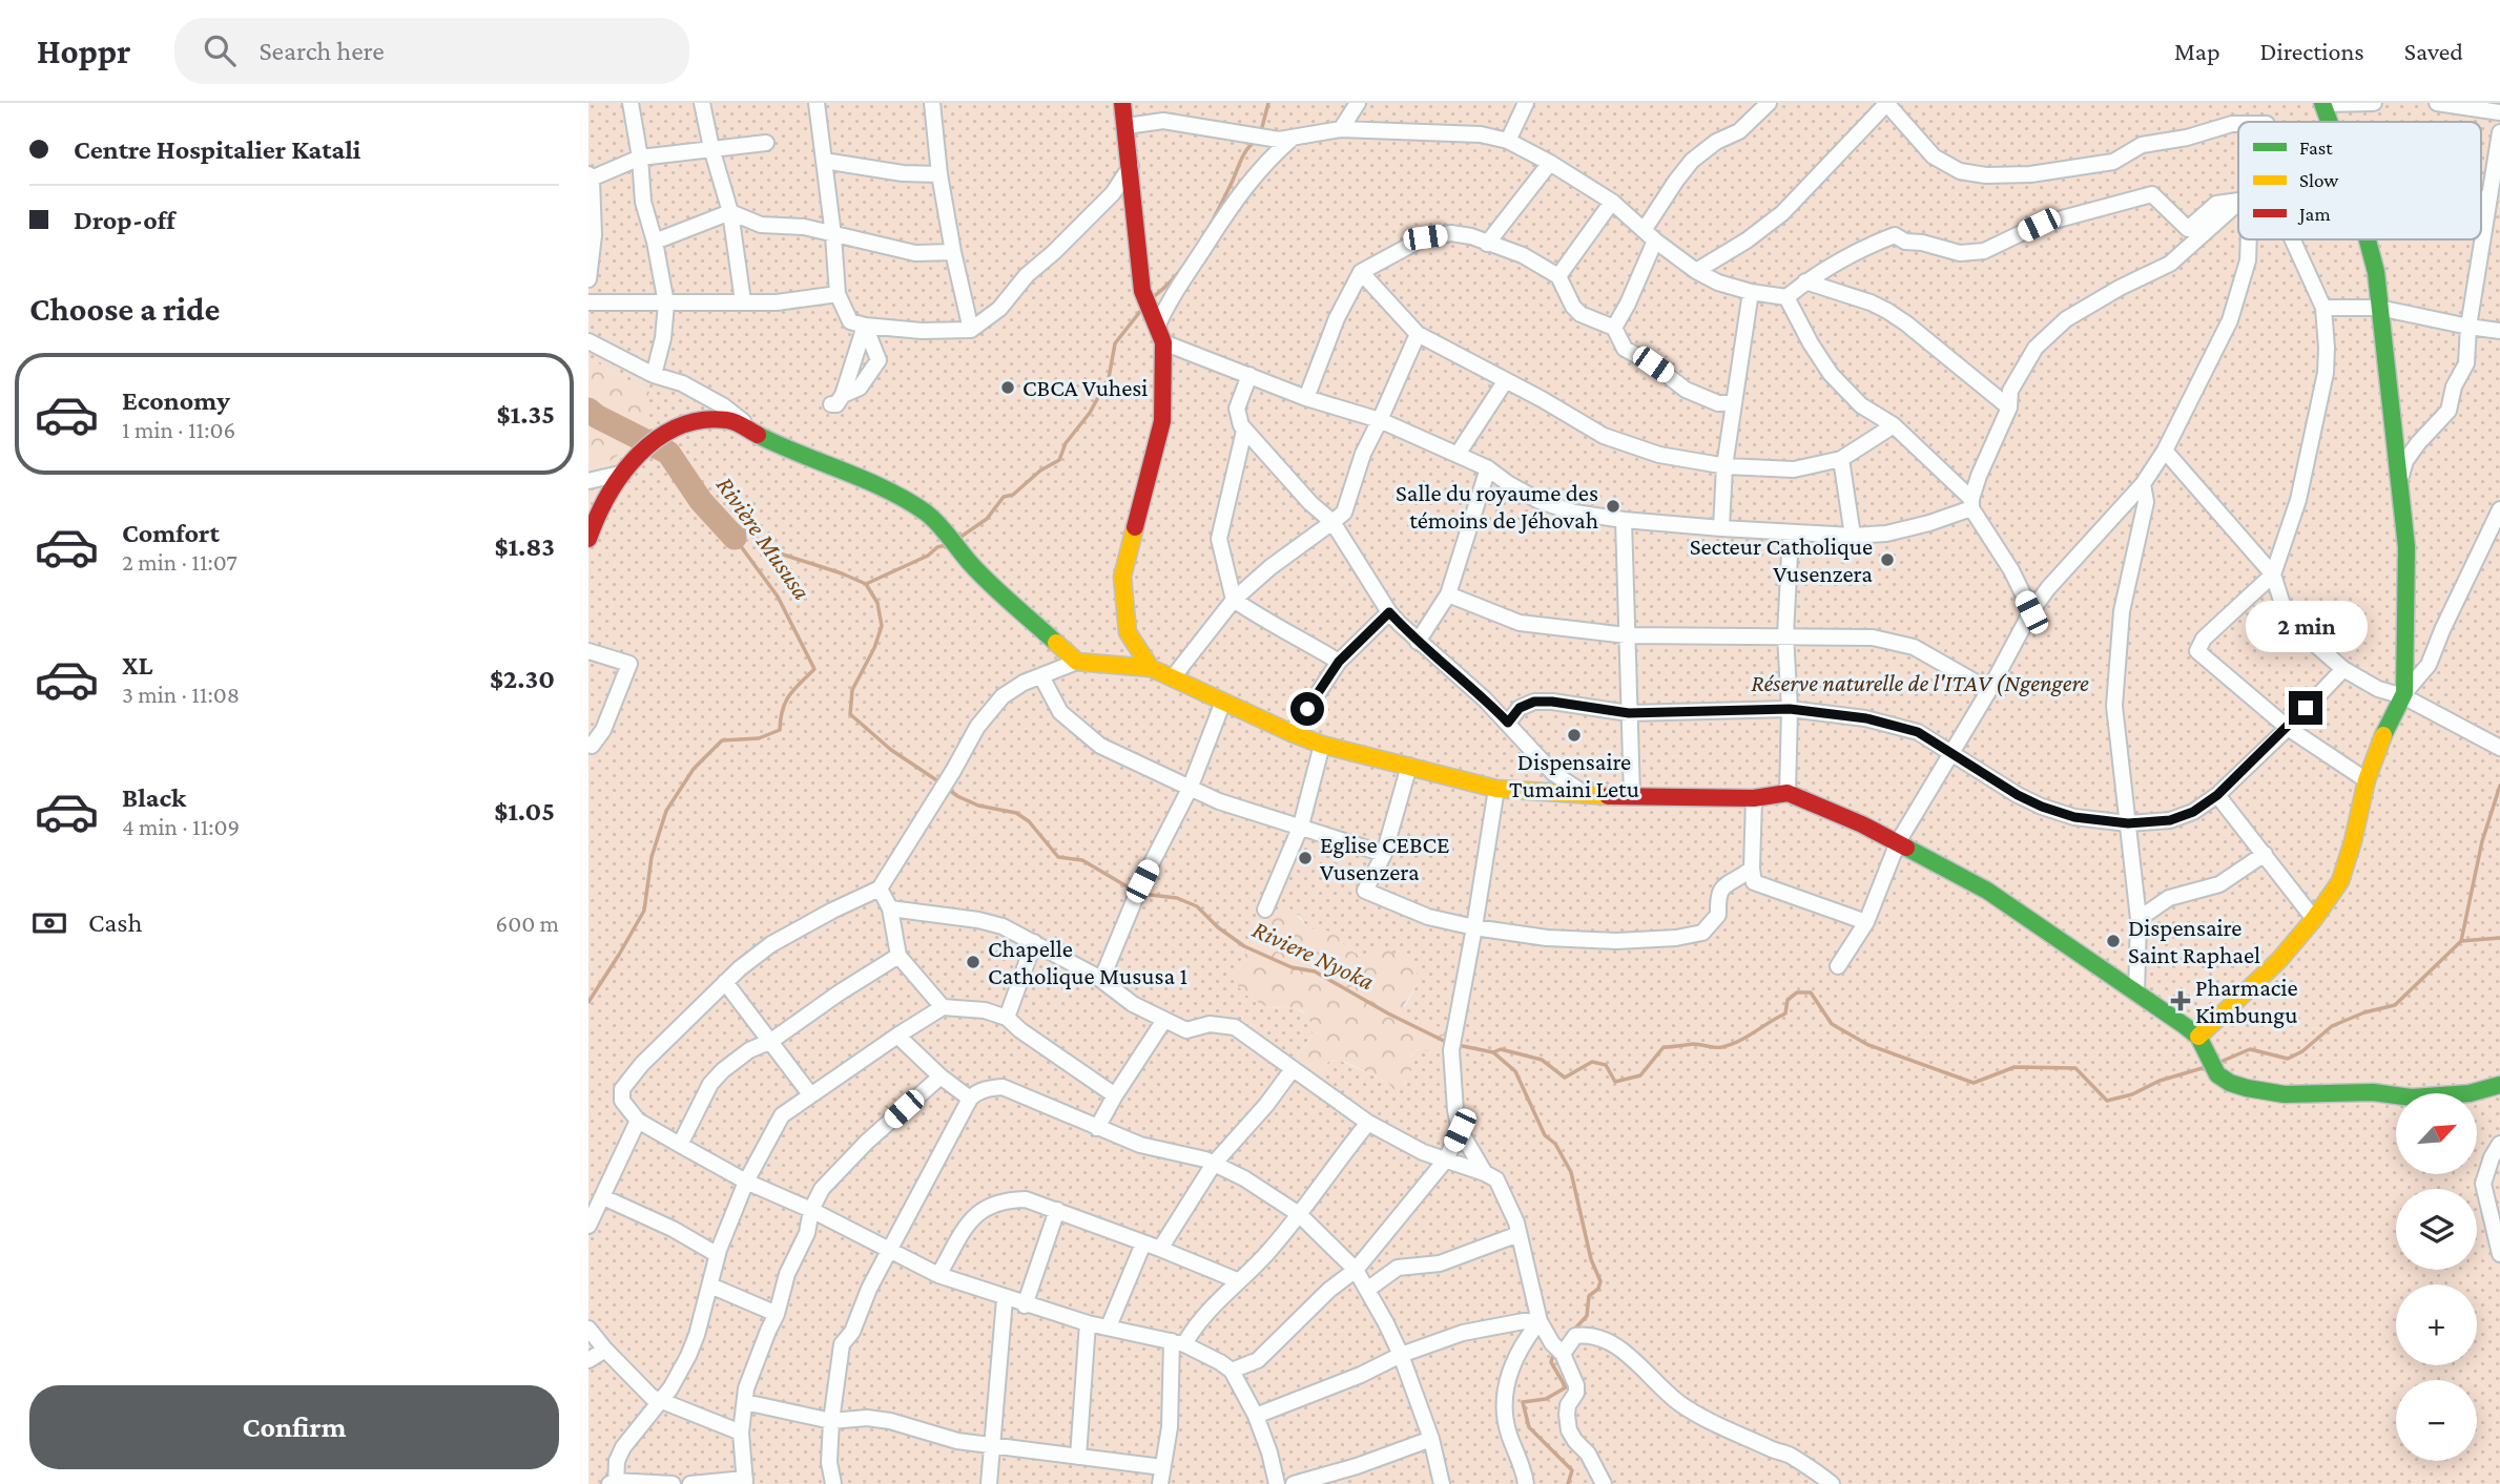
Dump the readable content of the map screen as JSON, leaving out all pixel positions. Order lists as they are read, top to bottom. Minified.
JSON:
{"water":["Rivière Mususa","Riviere Nyoka"],"parks":["Réserve naturelle de l'ITAV (Ngengere"],"places":{"other":["CBCA Vuhesi","Salle du royaume des témoins de Jéhovah","Secteur Catholique Vusenzera","Dispensaire Tumaini Letu","Eglise CEBCE Vusenzera","Dispensaire Saint Raphael","Chapelle Catholique Mususa 1"],"health":["Pharmacie Kimbungu"]},"legend":["Fast","Slow","Jam"],"north":"top right","page":{"header":"Hoppr","search":"Search here","nav":["Map","Directions","Saved"],"banner":["Centre Hospitalier Katali","Drop-off"],"heading":"Choose a ride","list":[{"name":"Economy","note":"1 min · 11:06","value":"$1.35"},{"name":"Comfort","note":"2 min · 11:07","value":"$1.83"},{"name":"XL","note":"3 min · 11:08","value":"$2.30"},{"name":"Black","note":"4 min · 11:09","value":"$1.05"}],"bubble":"2 min","pay":["Cash","600 m"],"map_buttons":["+","−"],"buttons":"Confirm"}}
